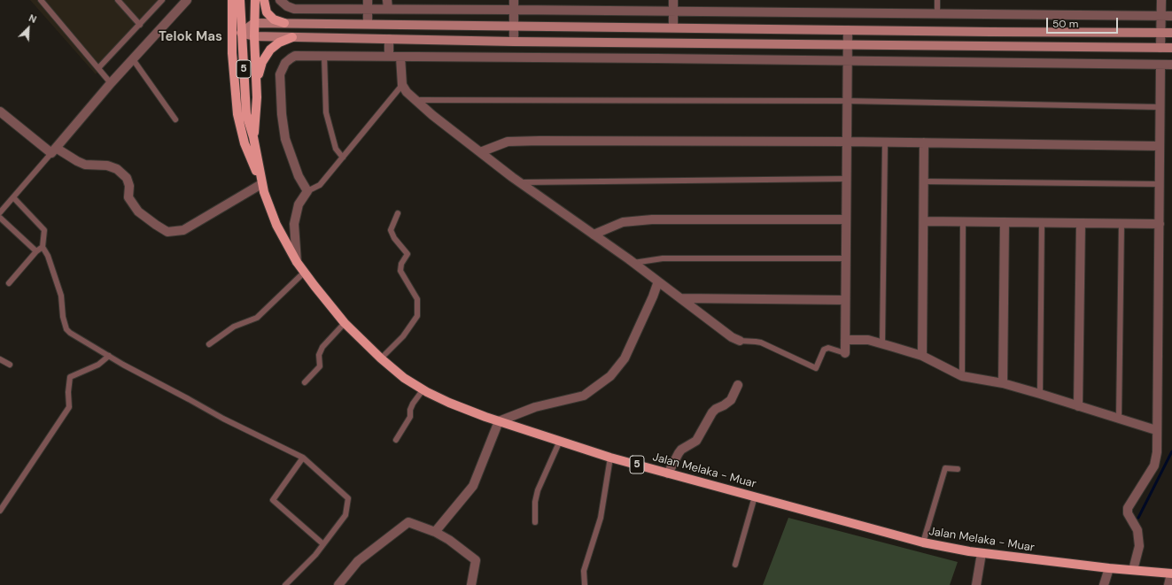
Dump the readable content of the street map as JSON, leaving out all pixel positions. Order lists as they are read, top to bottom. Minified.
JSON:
{"streets":{"main road":["5","Jalan Melaka - Muar"]},"districts":["Telok Mas"],"scale_bar":"50 m","north":"top right"}
